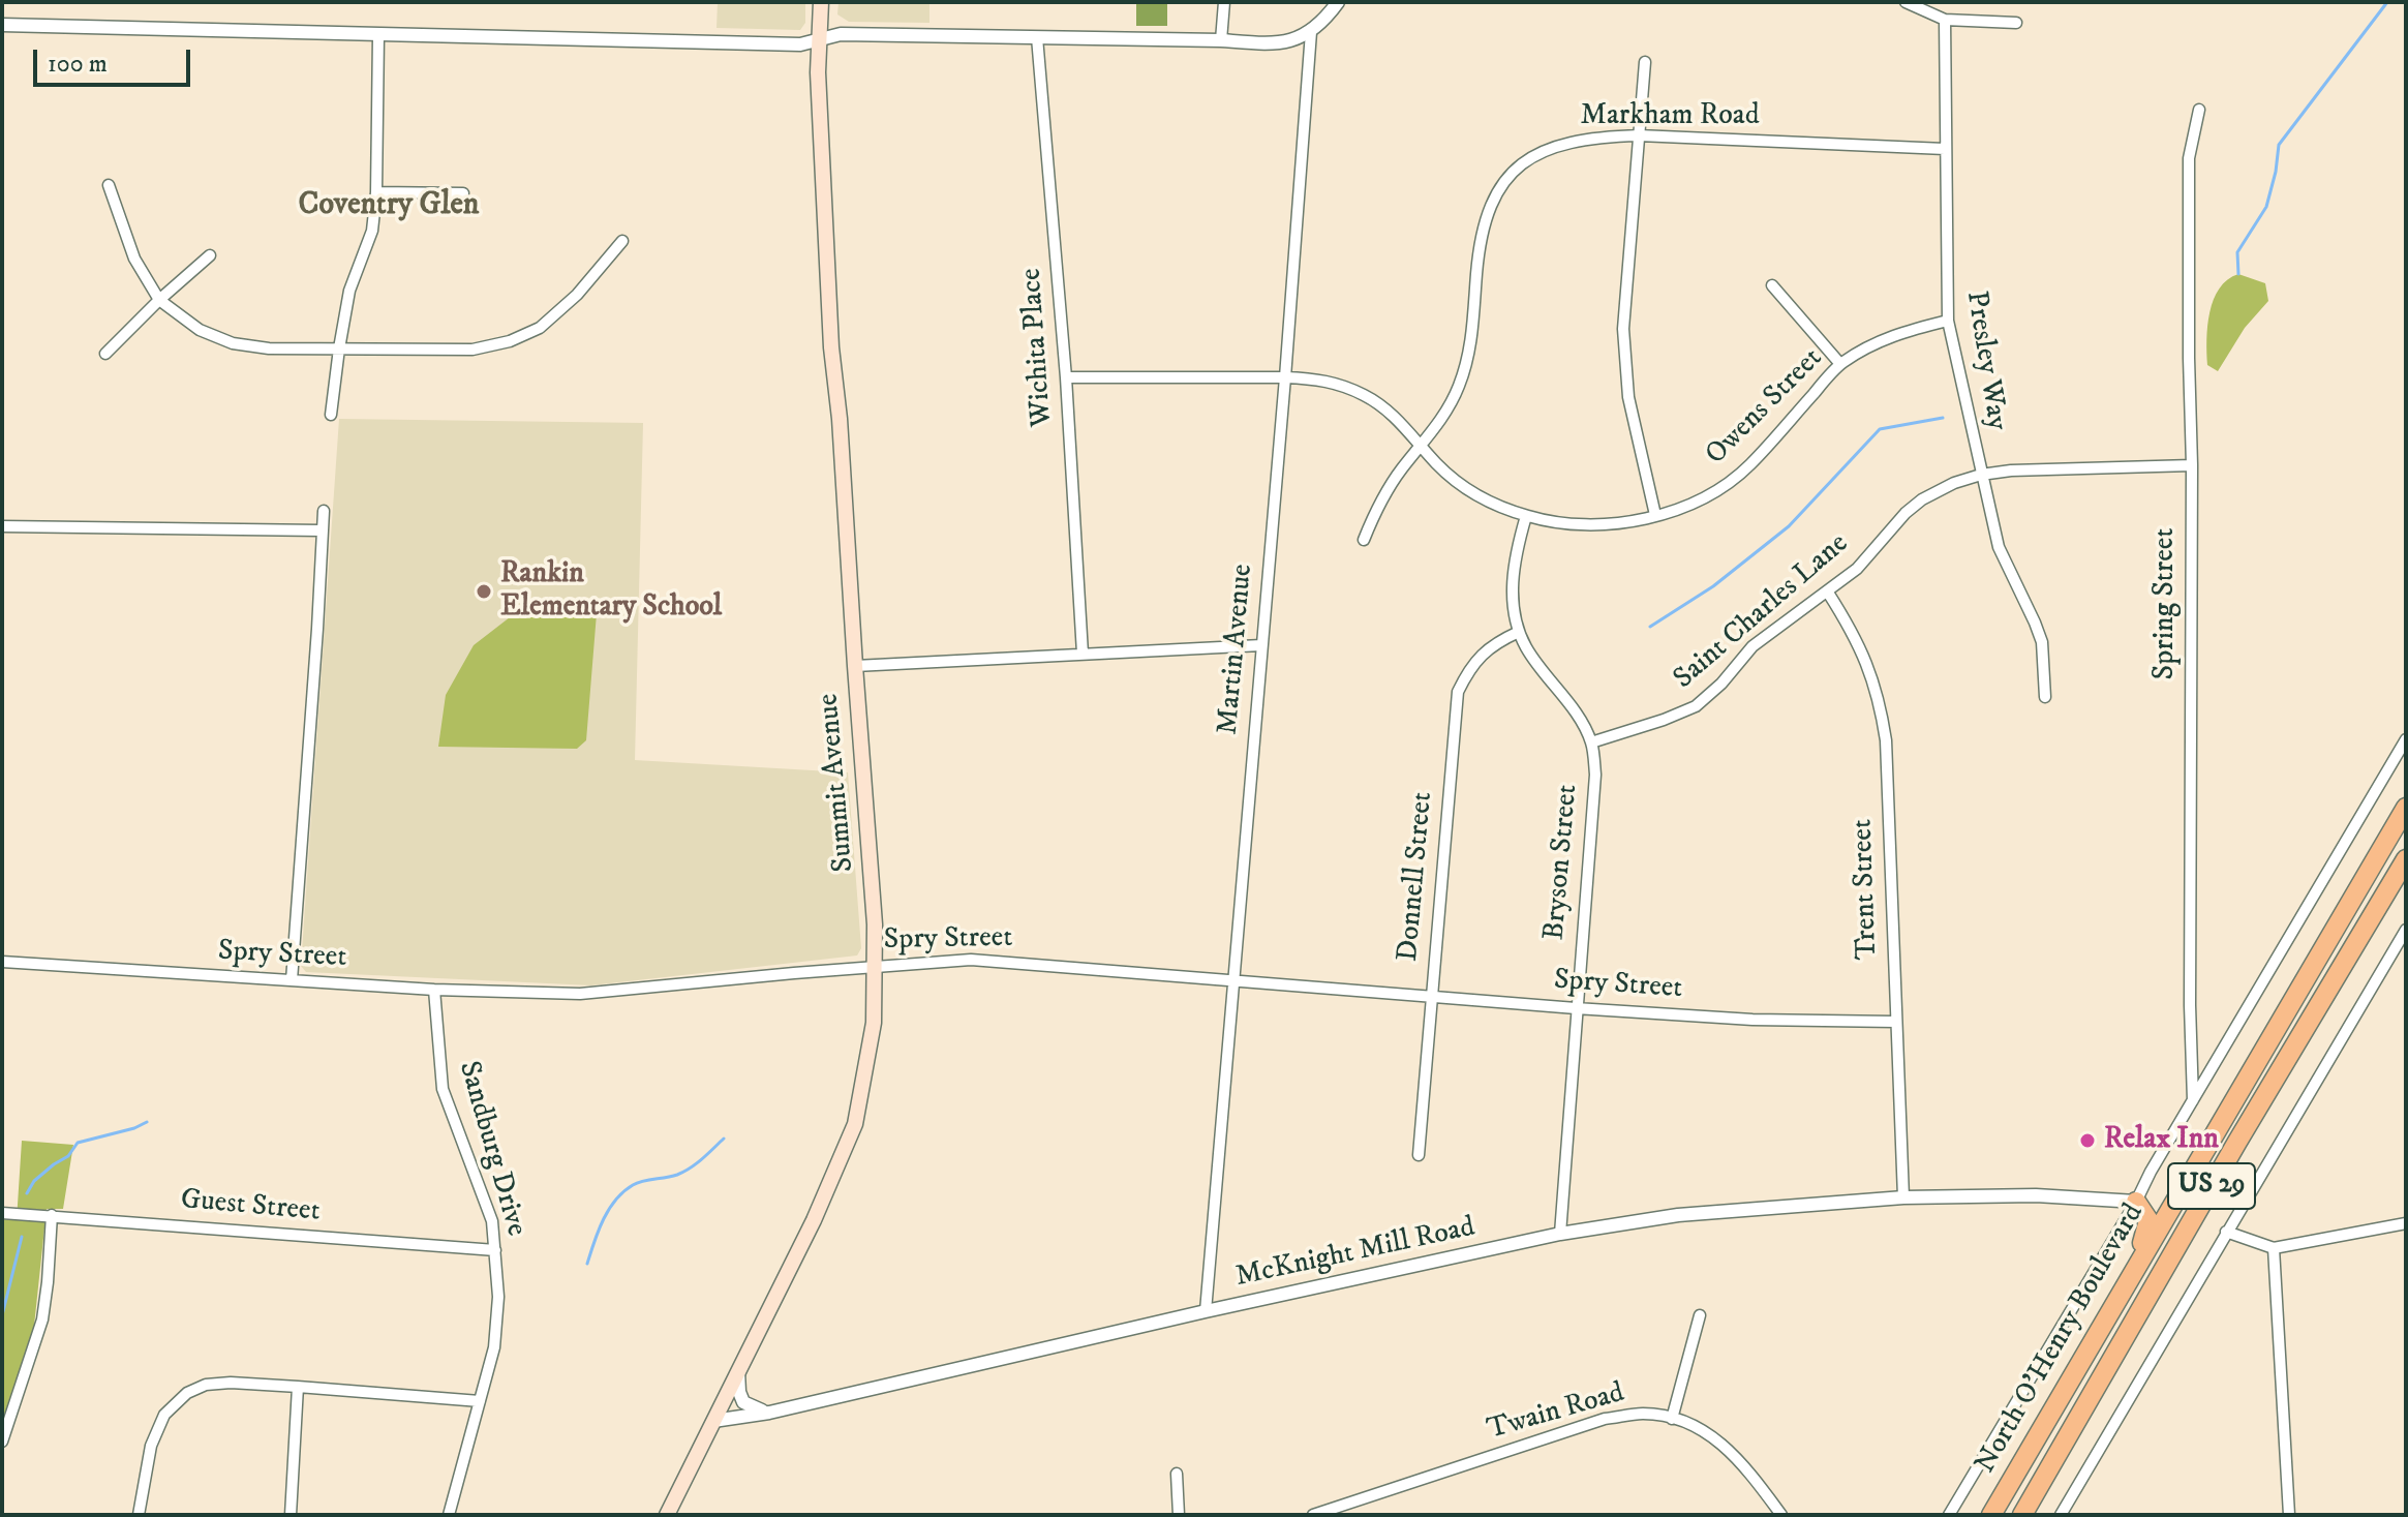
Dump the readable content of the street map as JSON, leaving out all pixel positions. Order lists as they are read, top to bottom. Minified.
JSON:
{"streets":{"highway":["US 29","North O'Henry Boulevard"],"main road":["Summit Avenue"],"street":["Markham Road","Wichita Place","Presley Way","Owens Street","Spring Street","Saint Charles Lane","Martin Avenue","Bryson Street","Donnell Street","Trent Street","Spry Street","Sandburg Drive","Guest Street","McKnight Mill Road","Twain Road"]},"crossings":[["Markham Road","Presley Way"],["Markham Road","Owens Street"],["Wichita Place","Owens Street"],["Presley Way","Owens Street"],["Presley Way","Saint Charles Lane"],["Owens Street","Martin Avenue"],["Spring Street","Saint Charles Lane"],["Spring Street","North O'Henry Boulevard"],["Saint Charles Lane","Bryson Street"],["Saint Charles Lane","Trent Street"],["Martin Avenue","Spry Street"],["Martin Avenue","McKnight Mill Road"],["Summit Avenue","Spry Street"],["Summit Avenue","McKnight Mill Road"],["Bryson Street","Spry Street"],["Bryson Street","McKnight Mill Road"],["Donnell Street","Spry Street"],["Trent Street","Spry Street"],["Trent Street","McKnight Mill Road"],["Spry Street","Sandburg Drive"],["Sandburg Drive","Guest Street"],["McKnight Mill Road","North O'Henry Boulevard"]],"districts":["Coventry Glen"],"places":["Rankin Elementary School","Relax Inn"],"scale_bar":"100 m"}
